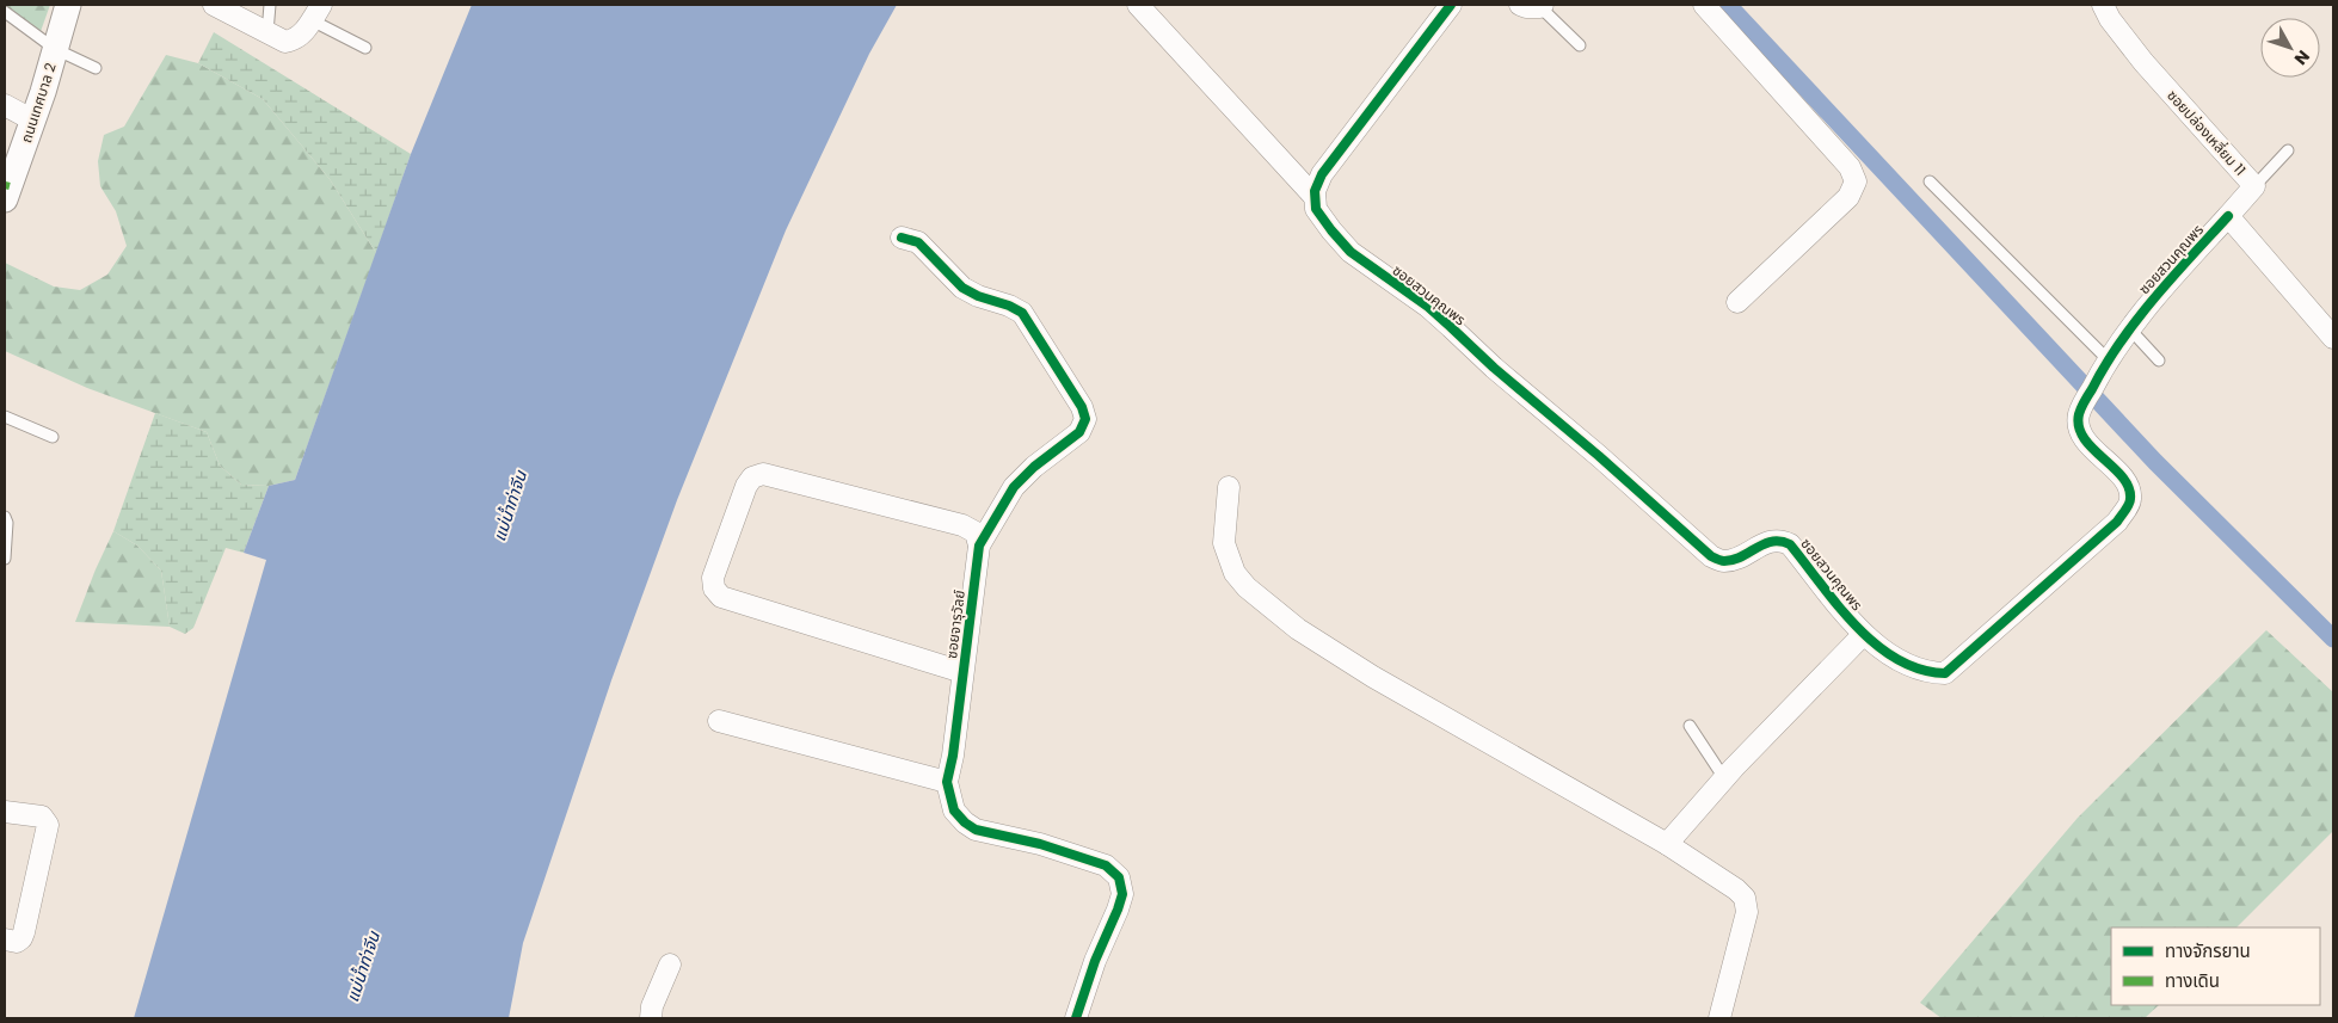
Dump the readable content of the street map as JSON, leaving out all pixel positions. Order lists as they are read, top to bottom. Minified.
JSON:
{"streets":{"street":["ถนนเทศบาล 2","ซอยปล่องเหลี่ยม 11","ซอยสวนคุณพร","ซอยจารุวัลย์"]},"crossings":[["ซอยปล่องเหลี่ยม 11","ซอยสวนคุณพร"]],"water":["แม่น้ำท่าจีน"],"legend":["ทางจักรยาน","ทางเดิน"],"north":"bottom right"}
